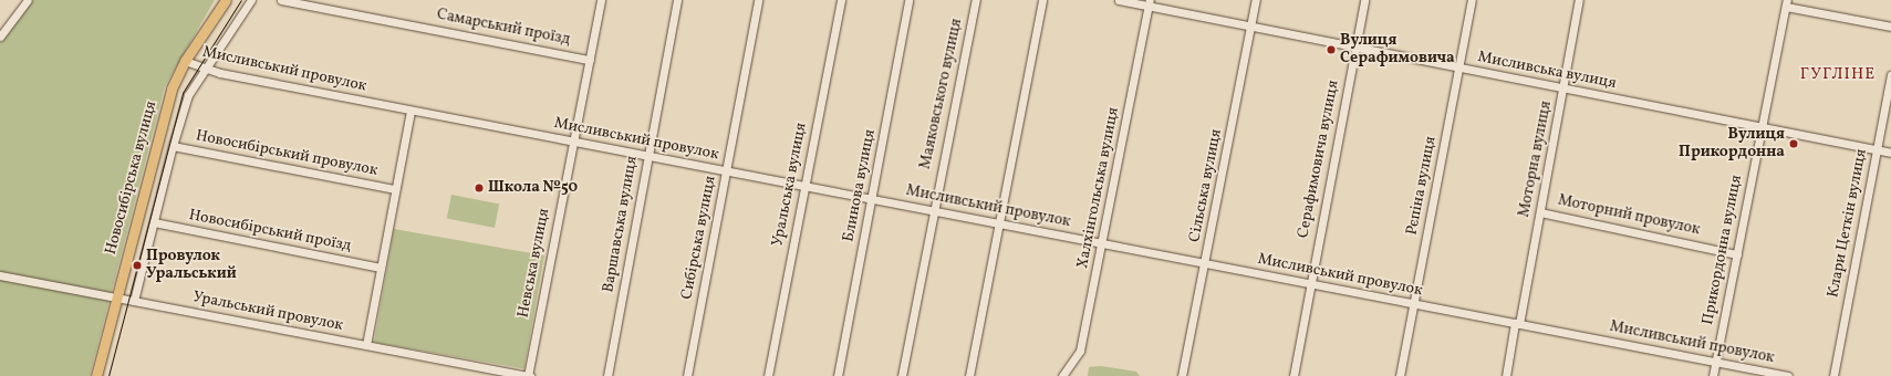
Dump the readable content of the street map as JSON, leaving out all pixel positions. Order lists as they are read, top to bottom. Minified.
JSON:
{"streets":{"main road":["Новосибірська вулиця"],"street":["Самарський проїзд","Мисливський провулок","Мисливська вулиця","Маяковського вулиця","Новосибірський провулок","Серафимовича вулиця","Моторна вулиця","Уральська вулиця","Блинова вулиця","Сільська вулиця","Рєпіна вулиця","Халхінгольська вулиця","Моторний провулок","Клари Цеткін вулиця","Варшавська вулиця","Новосибірський проїзд","Сибірська вулиця","Прикордонна вулиця","Невська вулиця","Уральський провулок"]},"crossings":[["Самарський проїзд","Невська вулиця"],["Мисливський провулок","Маяковського вулиця"],["Мисливський провулок","Серафимовича вулиця"],["Мисливський провулок","Моторна вулиця"],["Мисливський провулок","Новосибірська вулиця"],["Мисливський провулок","Уральська вулиця"],["Мисливський провулок","Блинова вулиця"],["Мисливський провулок","Сільська вулиця"],["Мисливський провулок","Рєпіна вулиця"],["Мисливський провулок","Халхінгольська вулиця"],["Мисливський провулок","Варшавська вулиця"],["Мисливський провулок","Сибірська вулиця"],["Мисливський провулок","Прикордонна вулиця"],["Мисливський провулок","Невська вулиця"],["Мисливська вулиця","Серафимовича вулиця"],["Мисливська вулиця","Моторна вулиця"],["Мисливська вулиця","Сільська вулиця"],["Мисливська вулиця","Рєпіна вулиця"],["Мисливська вулиця","Халхінгольська вулиця"],["Мисливська вулиця","Клари Цеткін вулиця"],["Мисливська вулиця","Прикордонна вулиця"],["Новосибірський провулок","Новосибірська вулиця"],["Моторна вулиця","Моторний провулок"],["Новосибірська вулиця","Новосибірський проїзд"],["Новосибірська вулиця","Уральський провулок"],["Моторний провулок","Прикордонна вулиця"],["Невська вулиця","Уральський провулок"]],"districts":["ГУГЛІНЕ"],"places":["Вулиця Серафимовича","Вулиця Прикордонна","Школа №50","Провулок Уральський"]}
